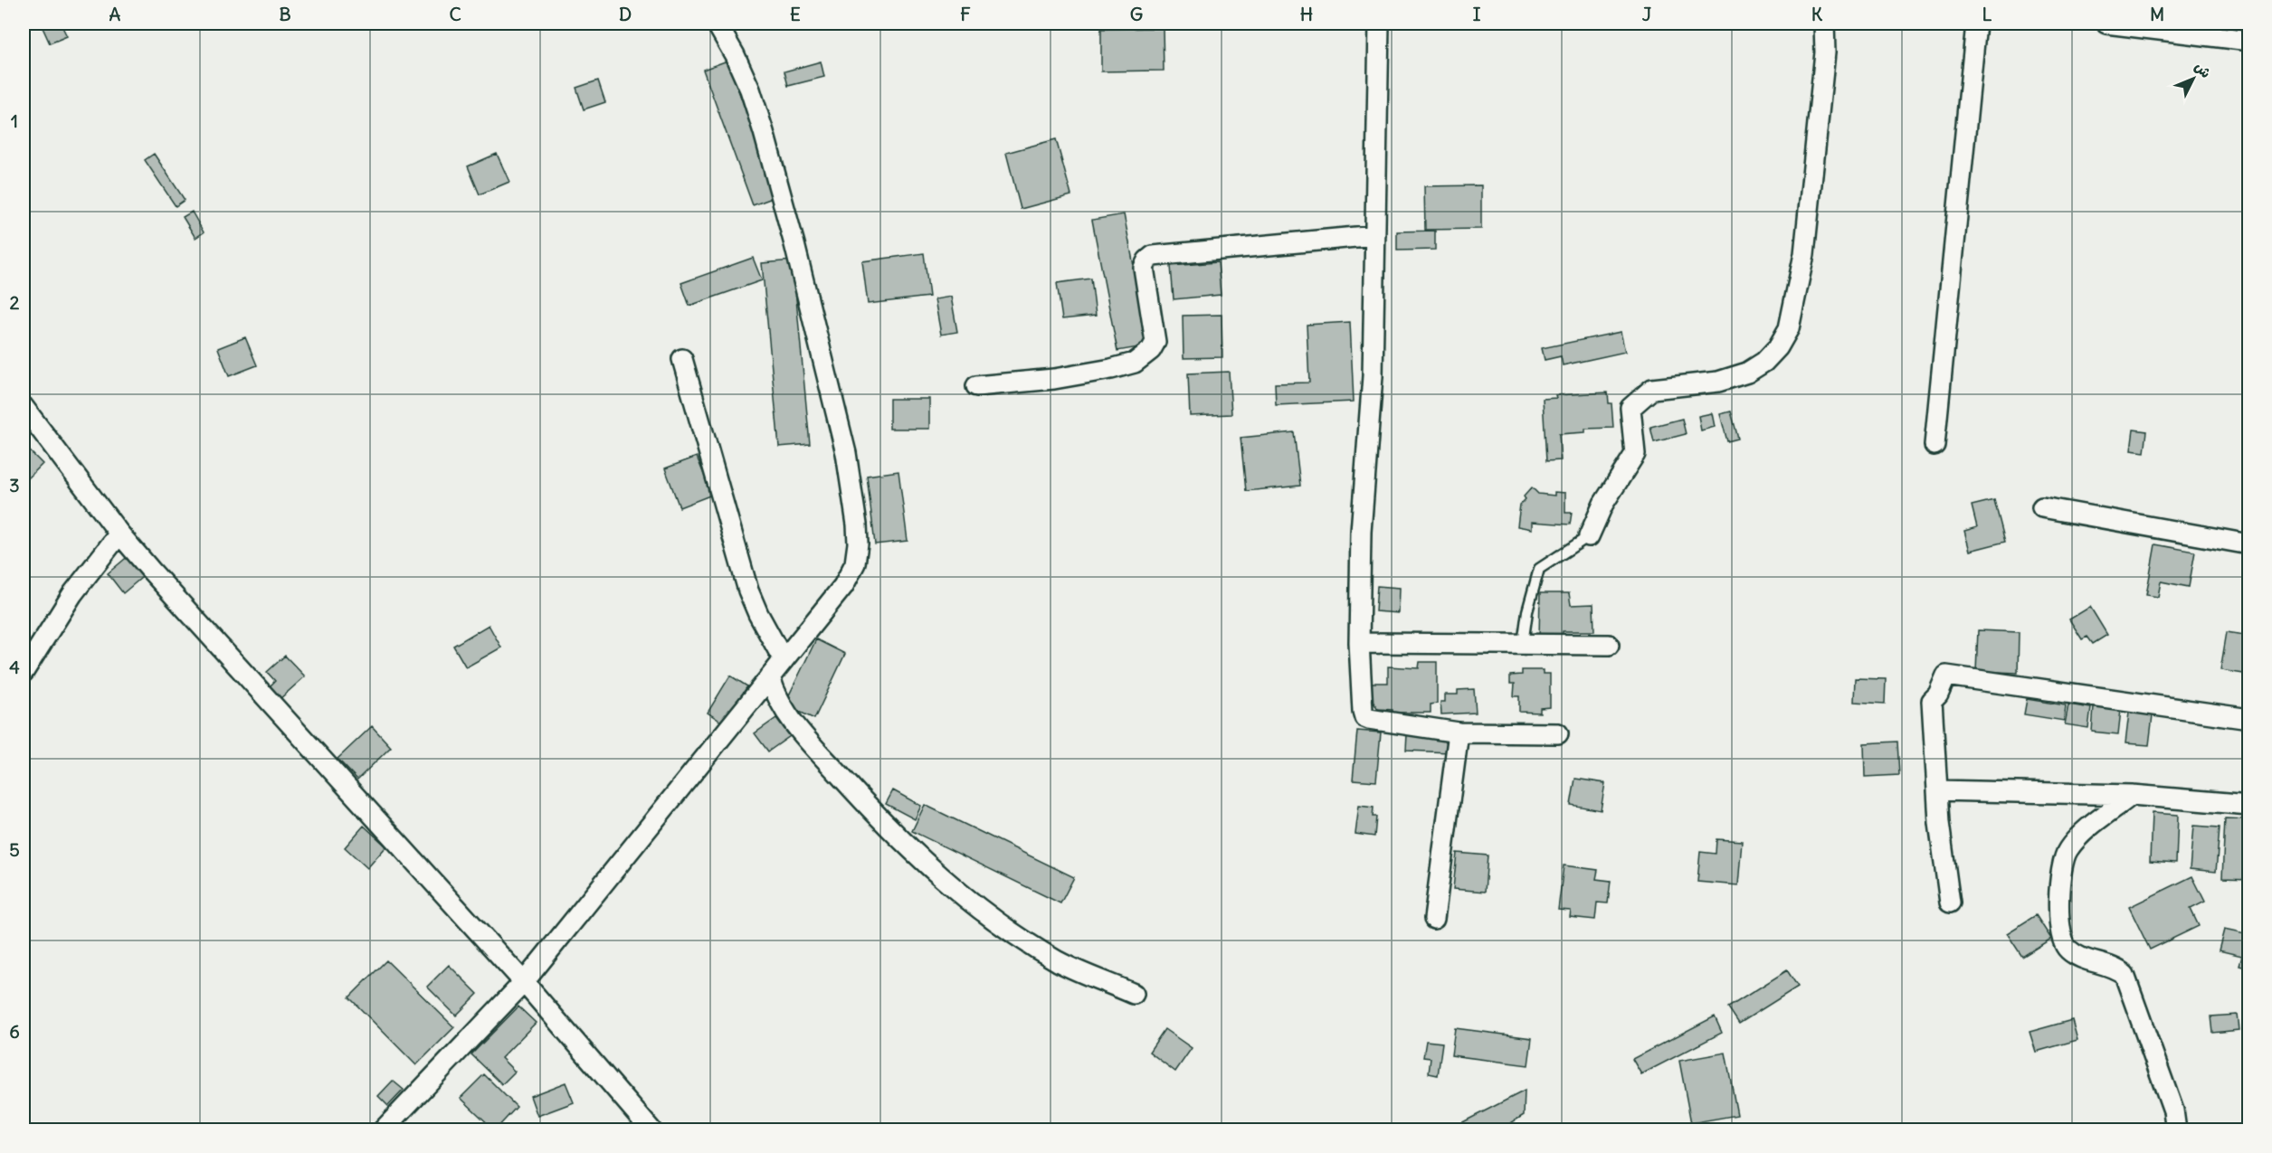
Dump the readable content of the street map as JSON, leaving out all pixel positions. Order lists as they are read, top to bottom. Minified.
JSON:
{"north":"top right","grid":{"columns":["A","B","C","D","E","F","G","H","I","J","K","L","M"],"rows":["1","2","3","4","5","6"]}}
